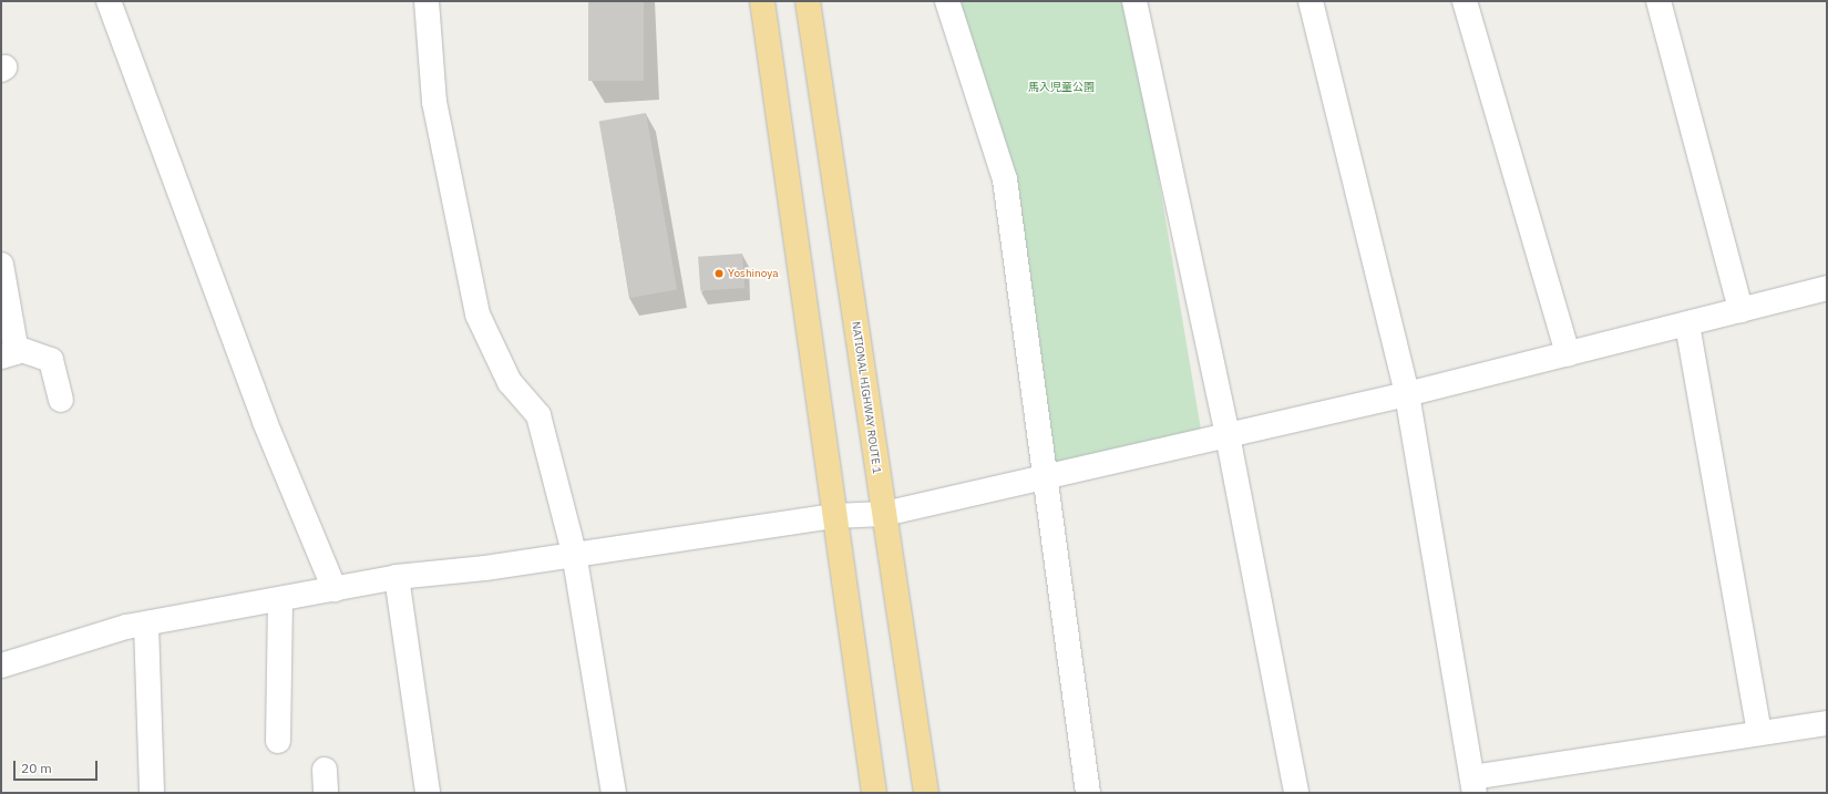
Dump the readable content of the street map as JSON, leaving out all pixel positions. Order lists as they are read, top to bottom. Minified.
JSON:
{"streets":{"highway":["NATIONAL HIGHWAY ROUTE 1"]},"parks":["馬入児童公園"],"places":["Yoshinoya"],"scale_bar":"20 m"}
